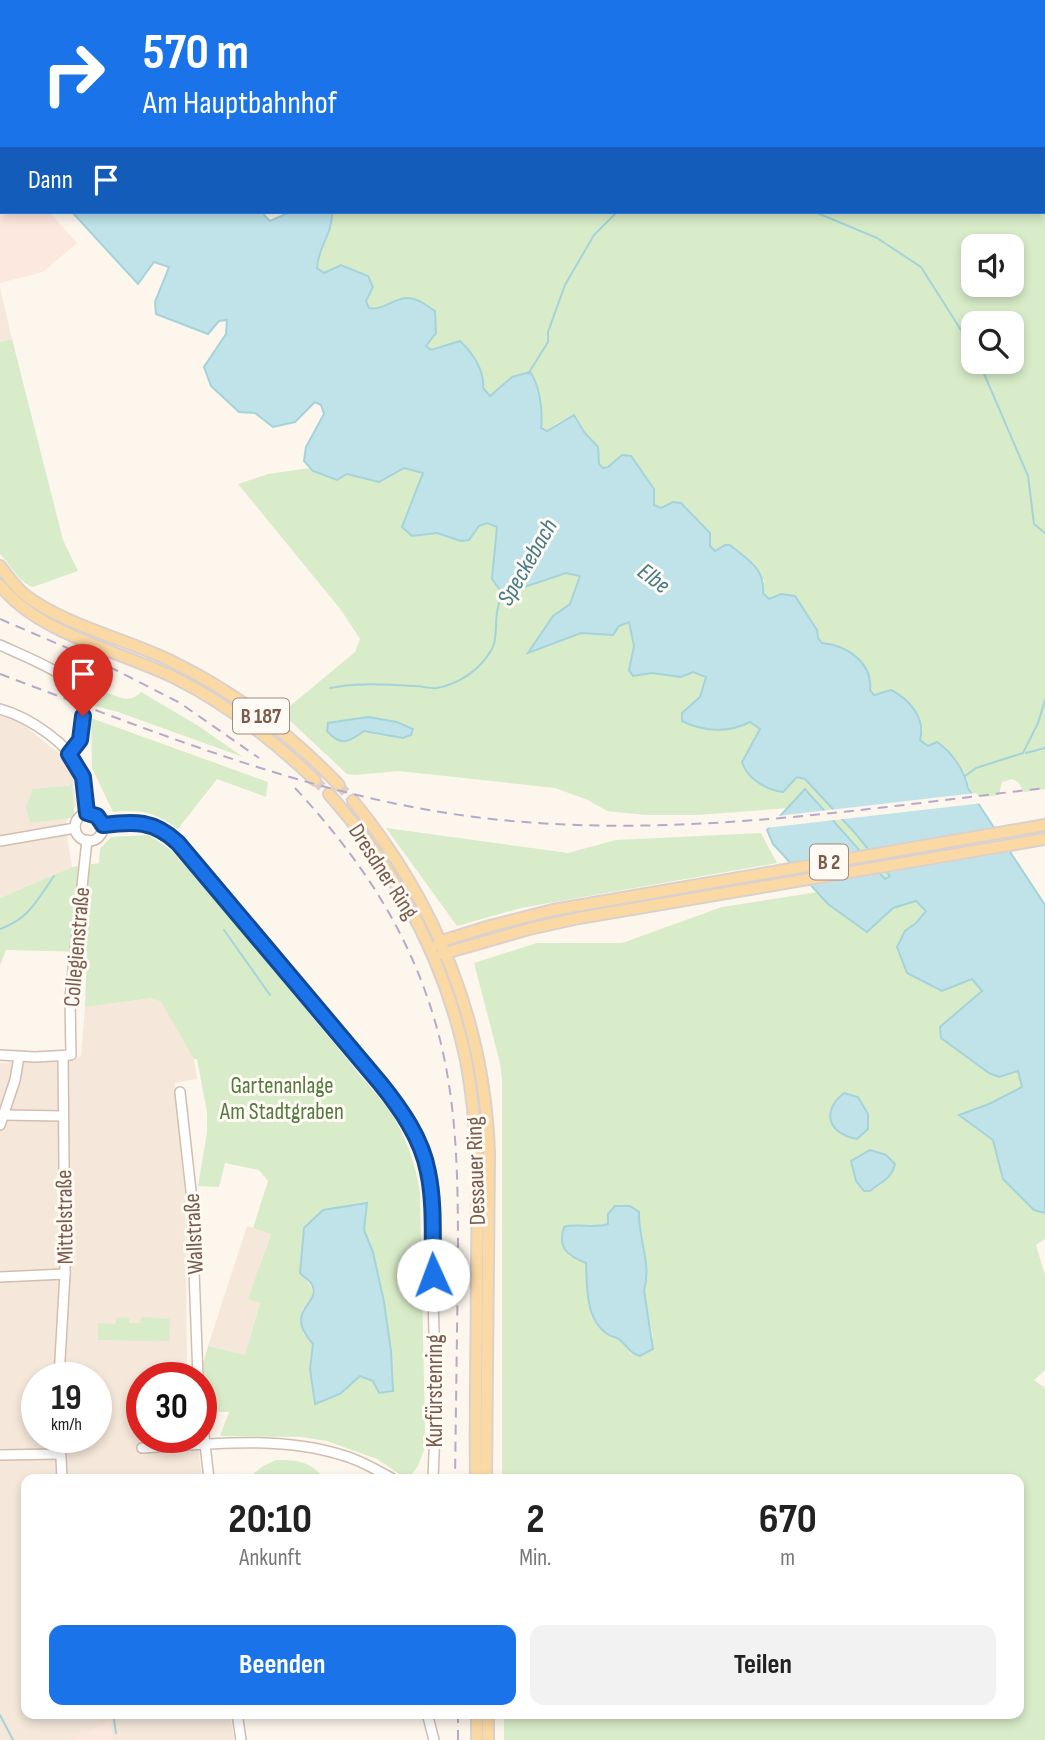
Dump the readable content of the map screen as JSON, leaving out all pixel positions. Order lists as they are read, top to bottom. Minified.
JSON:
{"streets":{"main road":["B 187","B 2","Dresdner Ring","Dessauer Ring"],"street":["Collegienstraße","Mittelstraße","Wallstraße","Kurfürstenring"]},"crossings":[["B 2","Dresdner Ring"],["B 2","Dessauer Ring"],["Dresdner Ring","Dessauer Ring"],["Collegienstraße","Mittelstraße"],["Collegienstraße","Kurfürstenring"]],"water":["Speckebach","Elbe"],"parks":["Gartenanlage Am Stadtgraben"],"page":{"turn":["570 m","Am Hauptbahnhof"],"then":"Dann","speed":"19 km/h","limit":"30","eta":["20:10","Ankunft","2","Min.","670","m"],"buttons":["Beenden","Teilen"]}}
